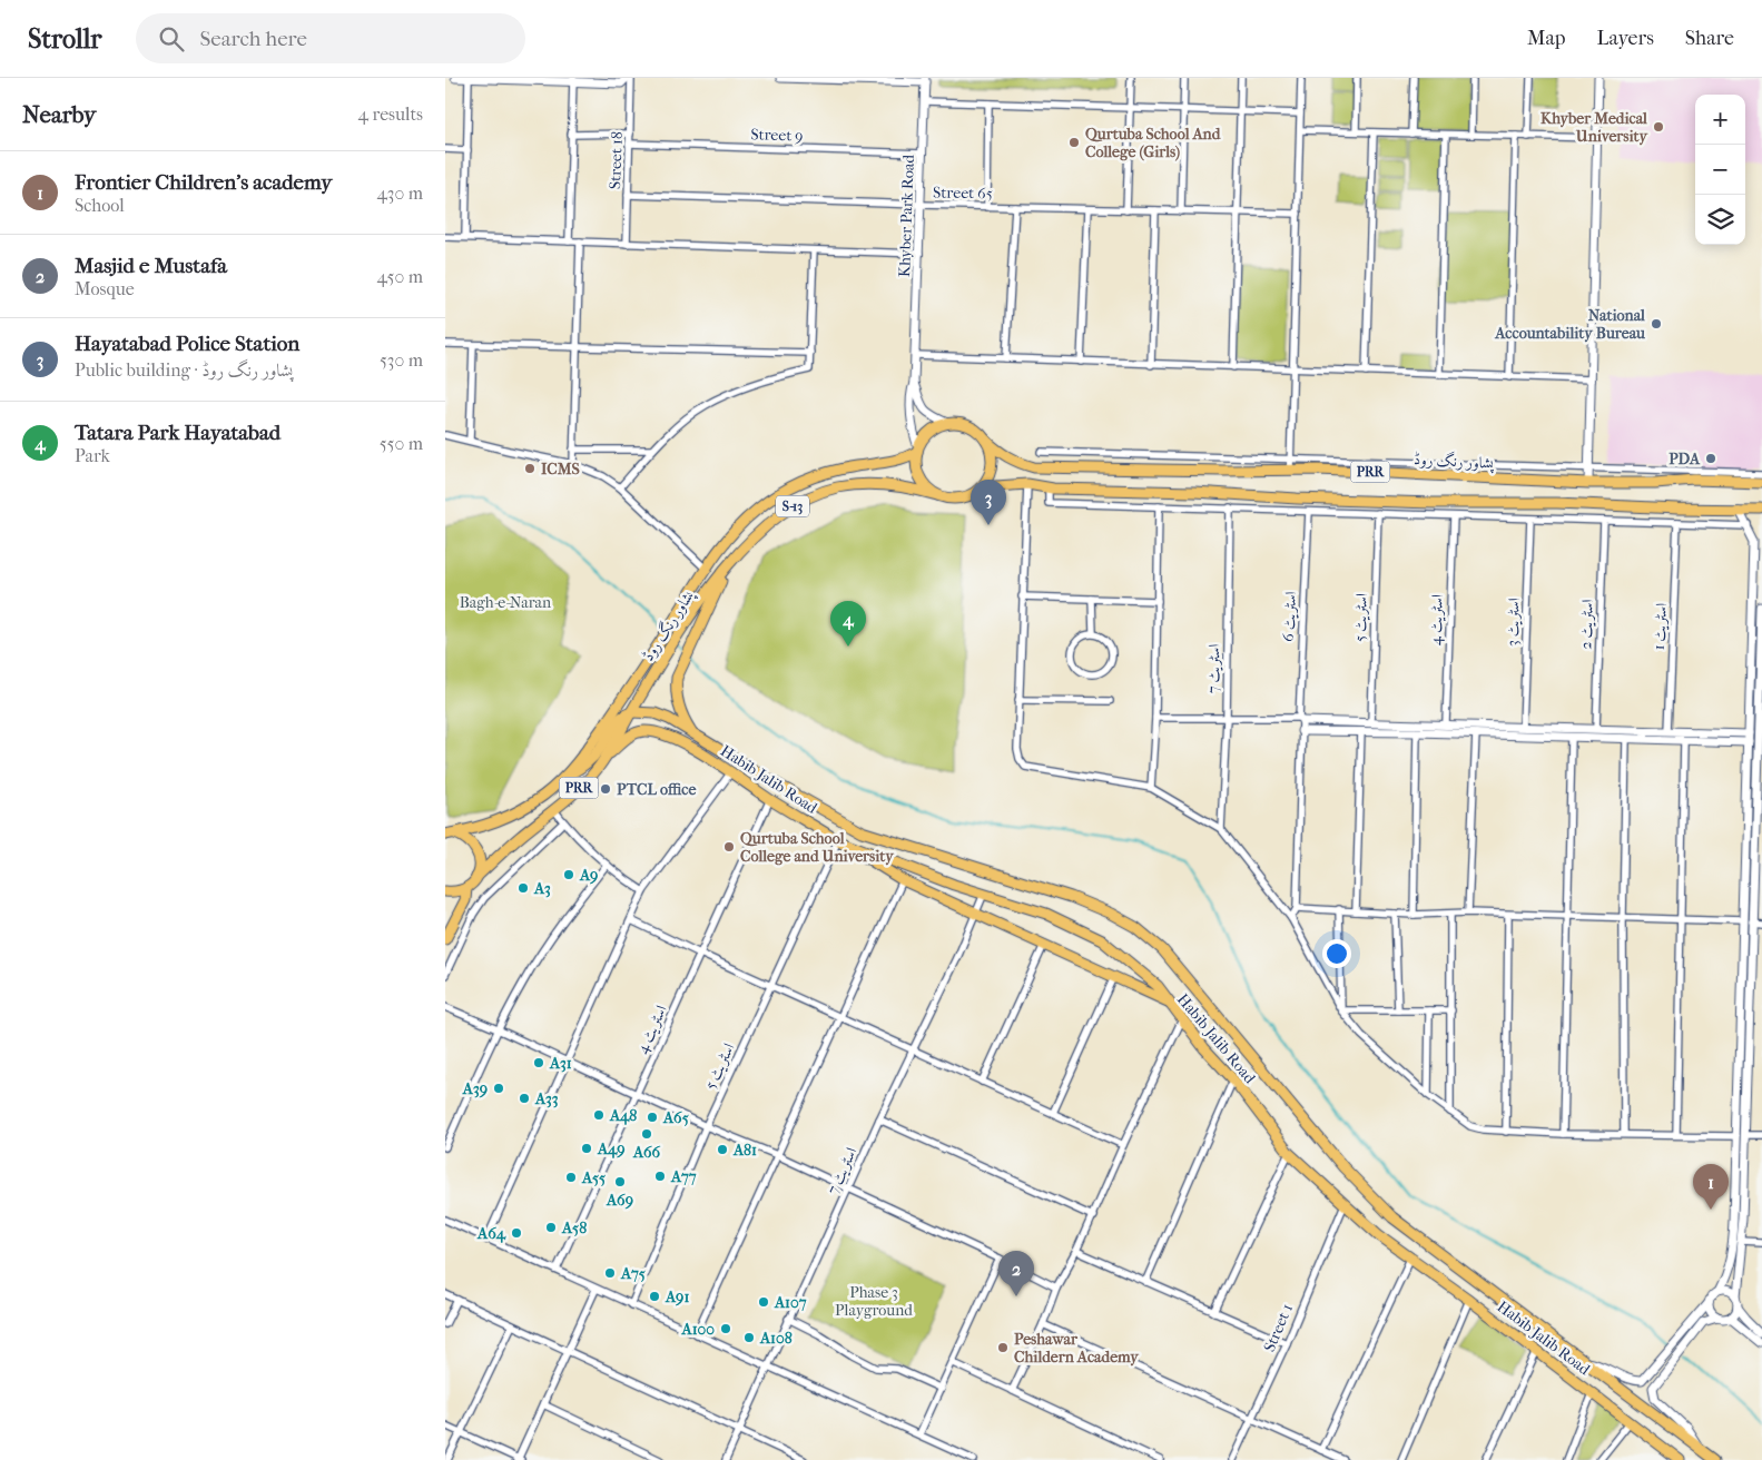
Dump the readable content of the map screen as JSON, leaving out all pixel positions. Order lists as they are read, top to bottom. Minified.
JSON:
{"streets":{"main road":["پشاور رنگ روڈ","PRR","S-13","Habib Jalib Road"],"street":["Street 9","Street 18","Street 65","Khyber Park Road","اسٹریٹ 6","اسٹریٹ 5","اسٹریٹ 4","اسٹریٹ 3","اسٹریٹ 2","اسٹریٹ 1","اسٹریٹ 7","Street 1"]},"crossings":[["Street 9","Street 18"],["Street 9","Khyber Park Road"],["Street 18","Street 65"],["Street 65","Khyber Park Road"],["Khyber Park Road","پشاور رنگ روڈ"],["Khyber Park Road","PRR"],["پشاور رنگ روڈ","PRR"],["پشاور رنگ روڈ","Habib Jalib Road"],["اسٹریٹ 5","Habib Jalib Road"],["اسٹریٹ 4","Habib Jalib Road"],["اسٹریٹ 7","Habib Jalib Road"],["Habib Jalib Road","Street 1"]],"parks":["Bagh-e-Naran","Phase 3 Playground"],"places":["Khyber Medical University","Qurtuba School And College (Girls)","National Accountability Bureau","PDA","ICMS","PTCL office","Qurtuba School College and University","A9","A3","A31","A39","A33","A48","A65","A66","A49","A81","A77","A55","A69","A58","A64","A75","A91","A107","A100","A108","Peshawar Childern Academy"],"page":{"header":"Strollr","search":"Search here","nav":["Map","Layers","Share"],"heading":["Nearby","4 results"],"map_buttons":["+","−"],"list":[{"mark":"1","name":"Frontier Children's academy","note":"School","value":"430 m"},{"mark":"2","name":"Masjid e Mustafa","note":"Mosque","value":"450 m"},{"mark":"3","name":"Hayatabad Police Station","note":"Public building · پشاور رنگ روڈ","value":"530 m"},{"mark":"4","name":"Tatara Park Hayatabad","note":"Park","value":"550 m"}],"pins":["3","4","1","2"]}}
